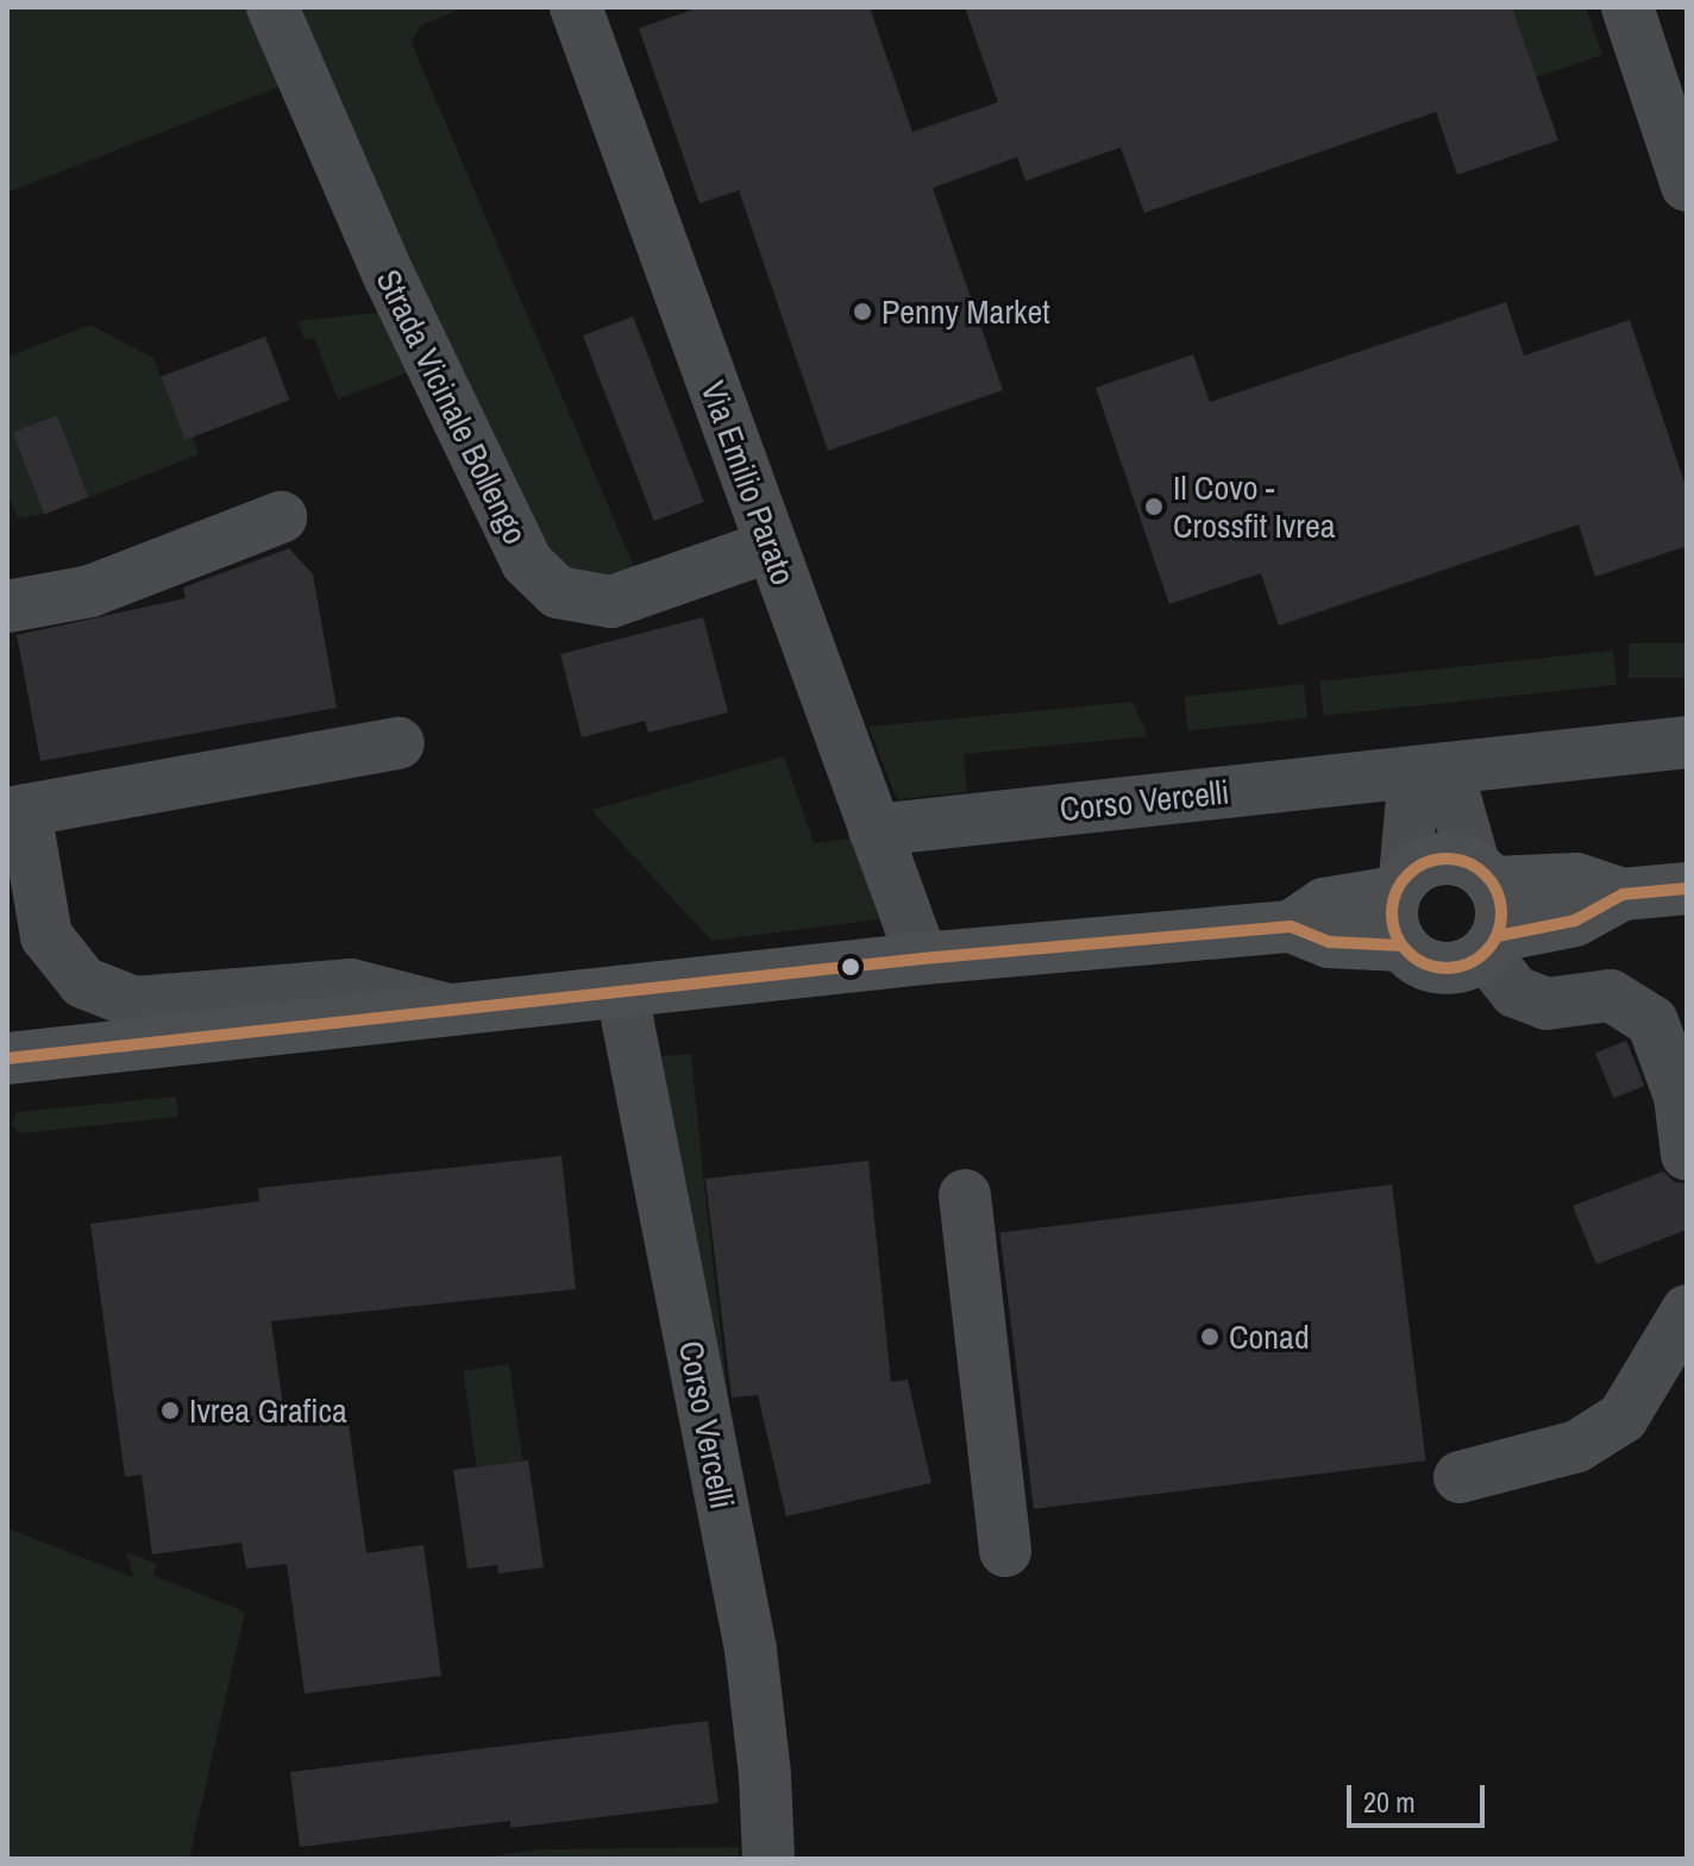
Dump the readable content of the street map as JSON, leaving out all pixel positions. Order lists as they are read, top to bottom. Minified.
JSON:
{"streets":{"street":["Strada Vicinale Bollengo","Via Emilio Parato","Corso Vercelli"]},"crossings":[["Strada Vicinale Bollengo","Via Emilio Parato"],["Via Emilio Parato","Corso Vercelli"]],"places":["Penny Market","Il Covo - Crossfit Ivrea","Conad","Ivrea Grafica"],"scale_bar":"20 m"}
